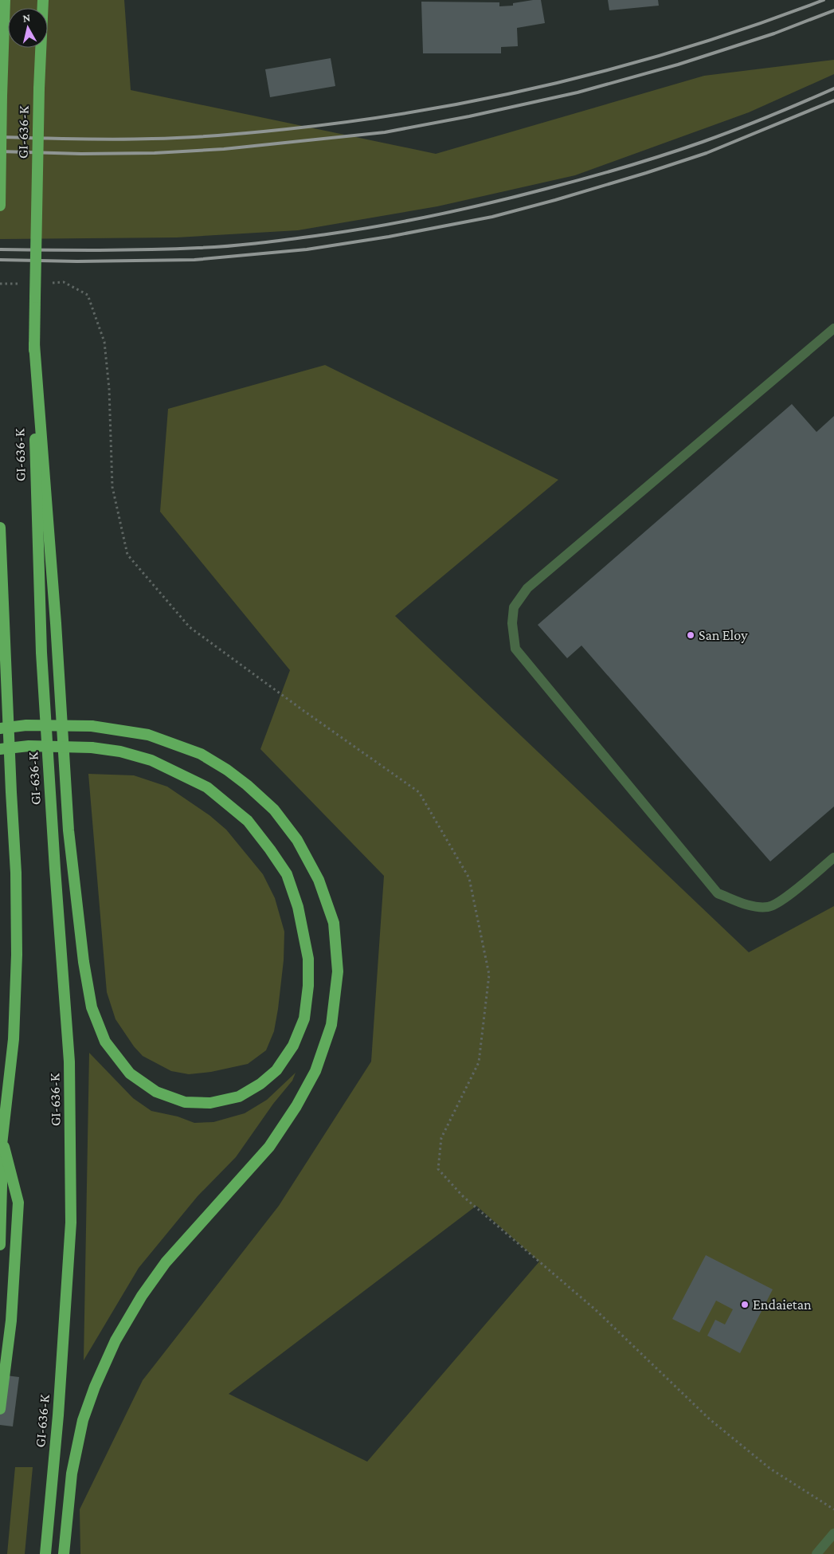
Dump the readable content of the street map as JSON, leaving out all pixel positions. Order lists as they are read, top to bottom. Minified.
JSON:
{"streets":{"highway":["GI-636-K"]},"places":["San Eloy","Endaietan"],"north":"top"}
